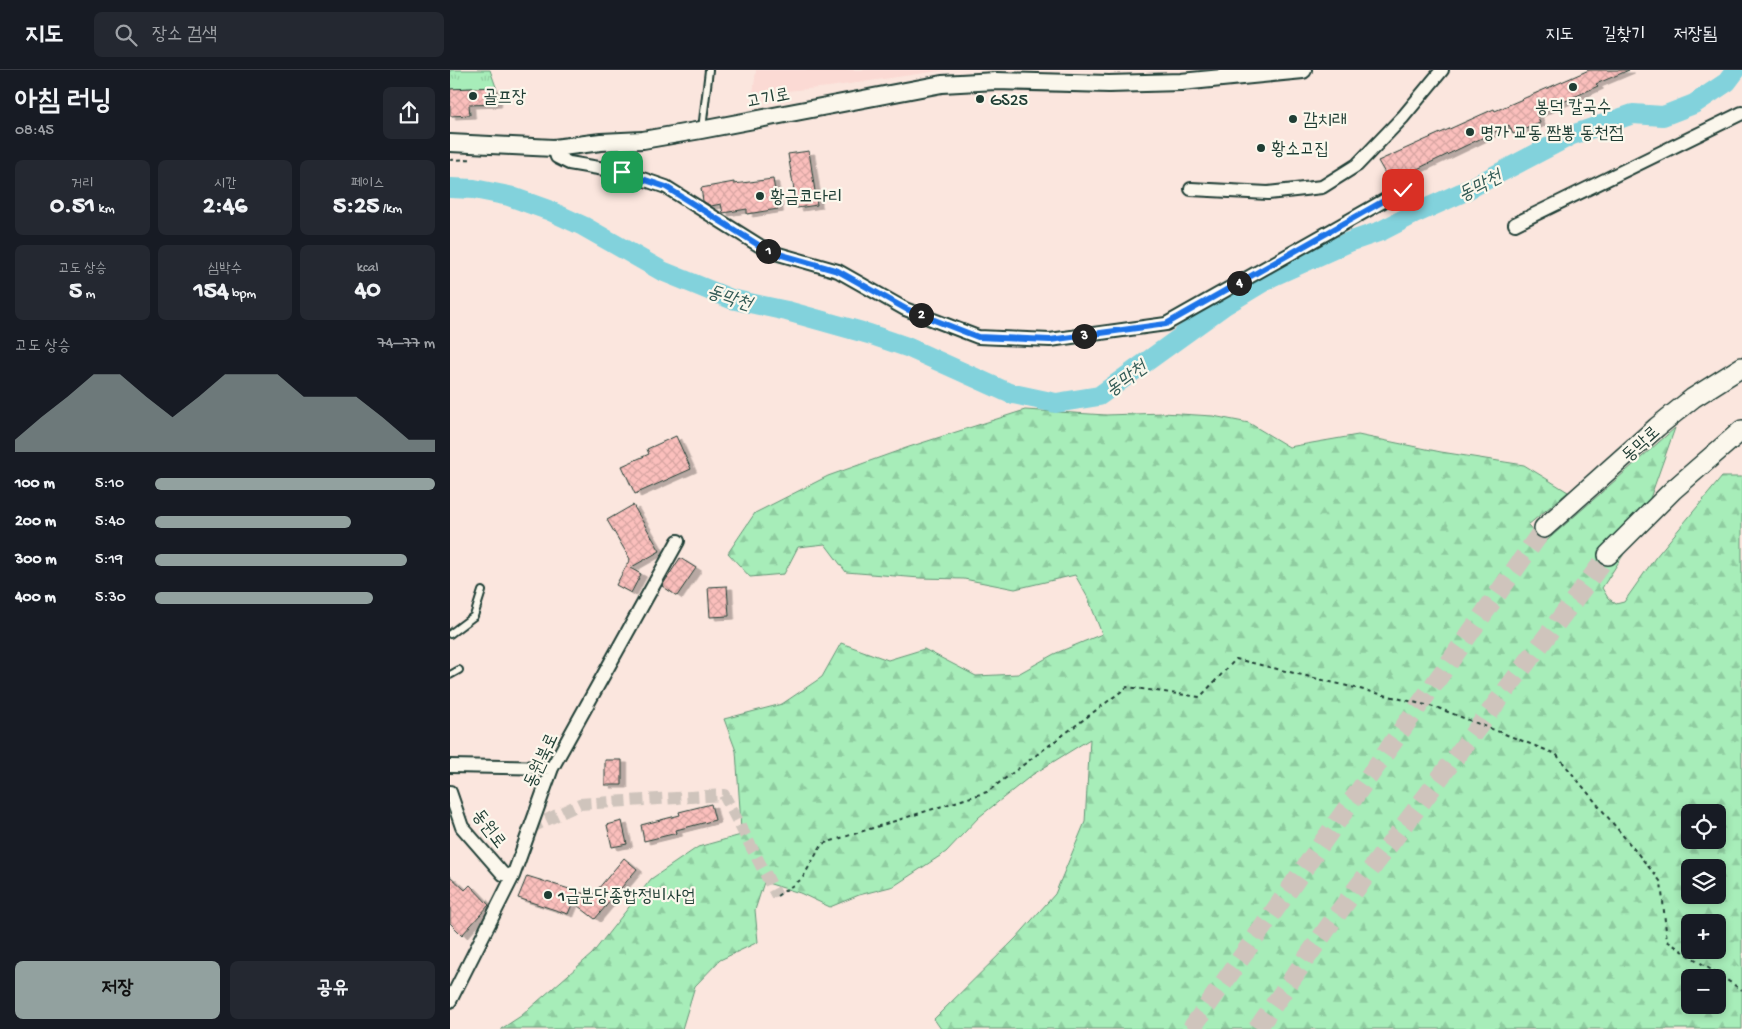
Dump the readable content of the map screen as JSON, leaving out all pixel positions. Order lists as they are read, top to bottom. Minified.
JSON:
{"streets":{"main road":["동막로"],"street":["고기로","동원북로","동원로"]},"crossings":[["동원북로","동원로"]],"water":["동막천"],"places":["봉덕 칼국수","골프장","GS25","감치래","명가 교동 짬뽕 동천점","황소고집","황금코다리","1급분당종합정비사업"],"page":{"header":"지도","search":"장소 검색","nav":["지도","길찾기","저장됨"],"heading":["아침 러닝","08:45"],"stats":[["거리","0.51 km"],["시간","2:46"],["페이스","5:25 /km"],["고도 상승","5 m"],["심박수","154 bpm"],["kcal","40"]],"pins":["1","4","2","3"],"chart":["고도 상승","74–77 m"],"list":[{"name":"100 m","note":"5:10"},{"name":"200 m","note":"5:40"},{"name":"300 m","note":"5:19"},{"name":"400 m","note":"5:30"}],"map_buttons":["+","−"],"buttons":["저장","공유"]}}
